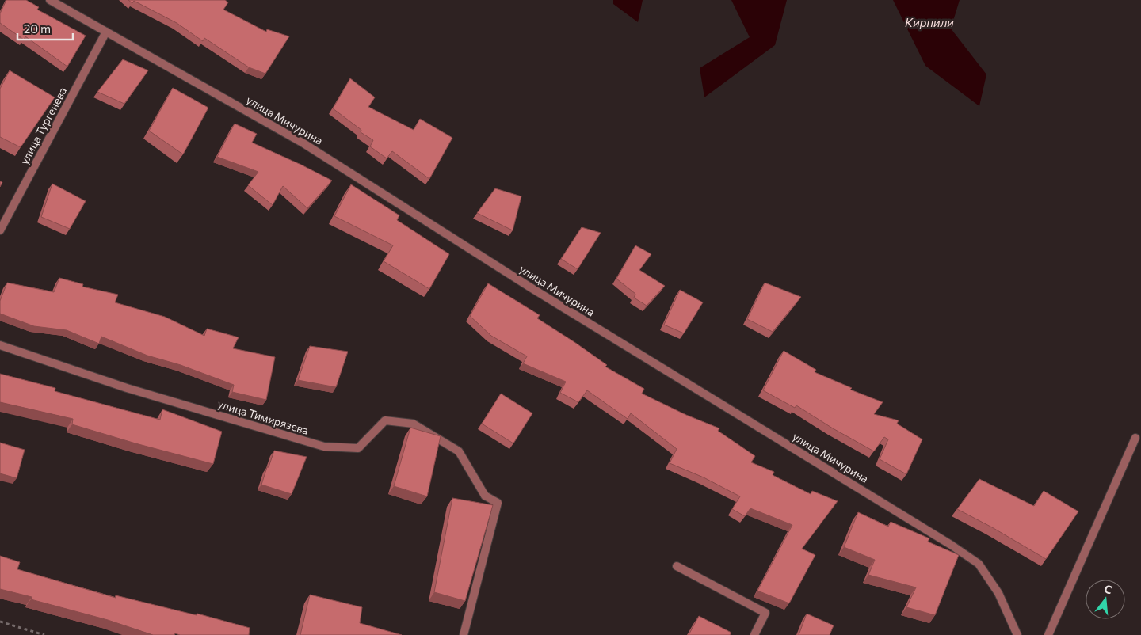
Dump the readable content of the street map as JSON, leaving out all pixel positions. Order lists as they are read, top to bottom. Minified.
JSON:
{"streets":{"street":["улица Мичурина","улица Тургенева","улица Тимирязева"]},"crossings":[["улица Мичурина","улица Тургенева"]],"water":["Кирпили"],"scale_bar":"20 m","north":"top"}
